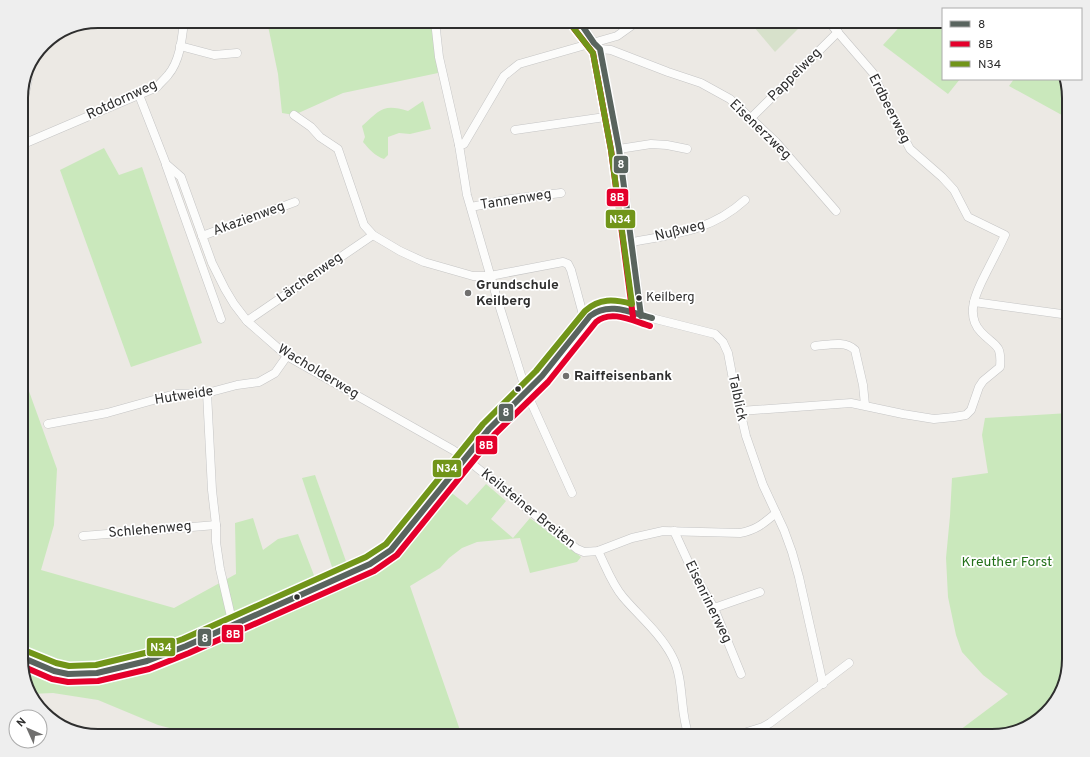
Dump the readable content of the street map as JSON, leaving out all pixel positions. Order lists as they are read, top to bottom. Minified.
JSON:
{"streets":{"street":["Pappelweg","Rotdornweg","Erdbeerweg","Eisenerzweg","Tannenweg","Akazienweg","Nußweg","Lärchenweg","Wacholderweg","Hutweide","Talblick","Keilsteiner Breiten","Schlehenweg","Eisenrinerweg"]},"crossings":[["Pappelweg","Erdbeerweg"],["Pappelweg","Eisenerzweg"],["Rotdornweg","Wacholderweg"],["Akazienweg","Wacholderweg"],["Lärchenweg","Wacholderweg"],["Wacholderweg","Hutweide"],["Wacholderweg","Talblick"],["Wacholderweg","Keilsteiner Breiten"],["Talblick","Keilsteiner Breiten"],["Keilsteiner Breiten","Eisenrinerweg"]],"parks":["Kreuther Forst"],"places":["Grundschule Keilberg","Keilberg","Raiffeisenbank"],"lines":["transit line 8","transit line 8B","transit line N34"],"legend":["8","8B","N34"],"north":"top left"}
